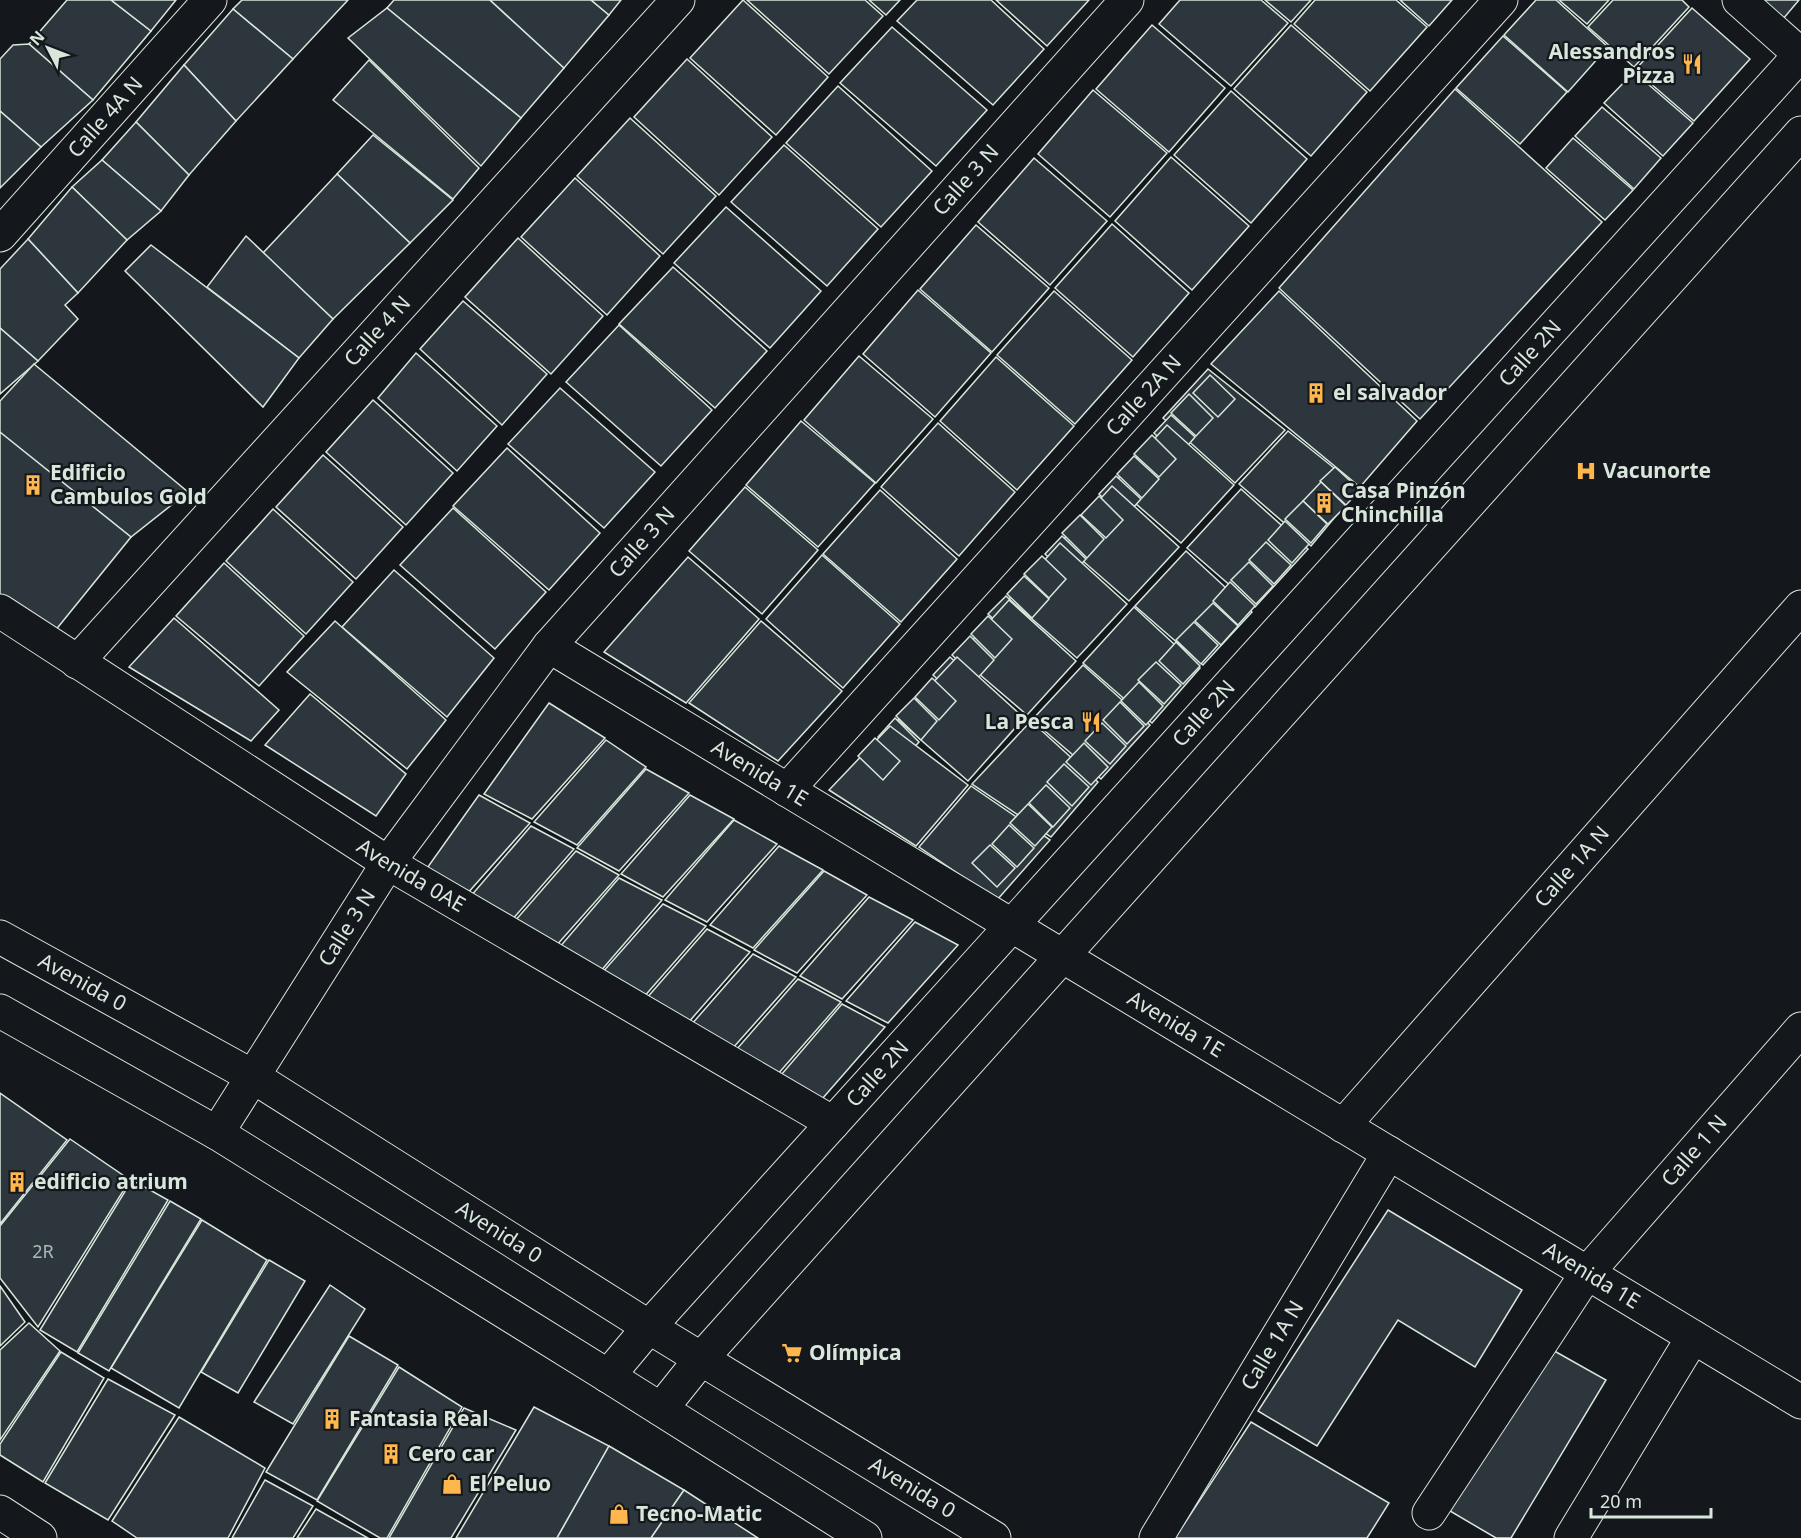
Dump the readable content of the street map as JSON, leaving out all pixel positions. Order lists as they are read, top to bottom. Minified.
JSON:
{"streets":{"street":["Calle 4A N","Calle 3 N","Calle 4 N","Calle 2N","Calle 2A N","Avenida 1E","Calle 1A N","Avenida 0AE","Avenida 0","Calle 1 N"]},"crossings":[["Calle 3 N","Avenida 1E"],["Calle 3 N","Avenida 0AE"],["Calle 3 N","Avenida 0"],["Calle 4 N","Avenida 0AE"],["Calle 2N","Avenida 1E"],["Calle 2N","Avenida 0AE"],["Calle 2N","Avenida 0"],["Calle 2A N","Avenida 1E"],["Avenida 1E","Calle 1A N"],["Avenida 1E","Calle 1 N"]],"places":{"restaurant":["Alessandros Pizza","La Pesca"],"building":["el salvador","Edificio Cambulos Gold","Casa Pinzón Chinchilla","edificio atrium","Fantasia Real","Cero car"],"hospital":["Vacunorte"],"supermarket":["Olímpica"],"shop":["El Peluo","Tecno-Matic"]},"house_numbers":["2R"],"scale_bar":"20 m","north":"top left"}
